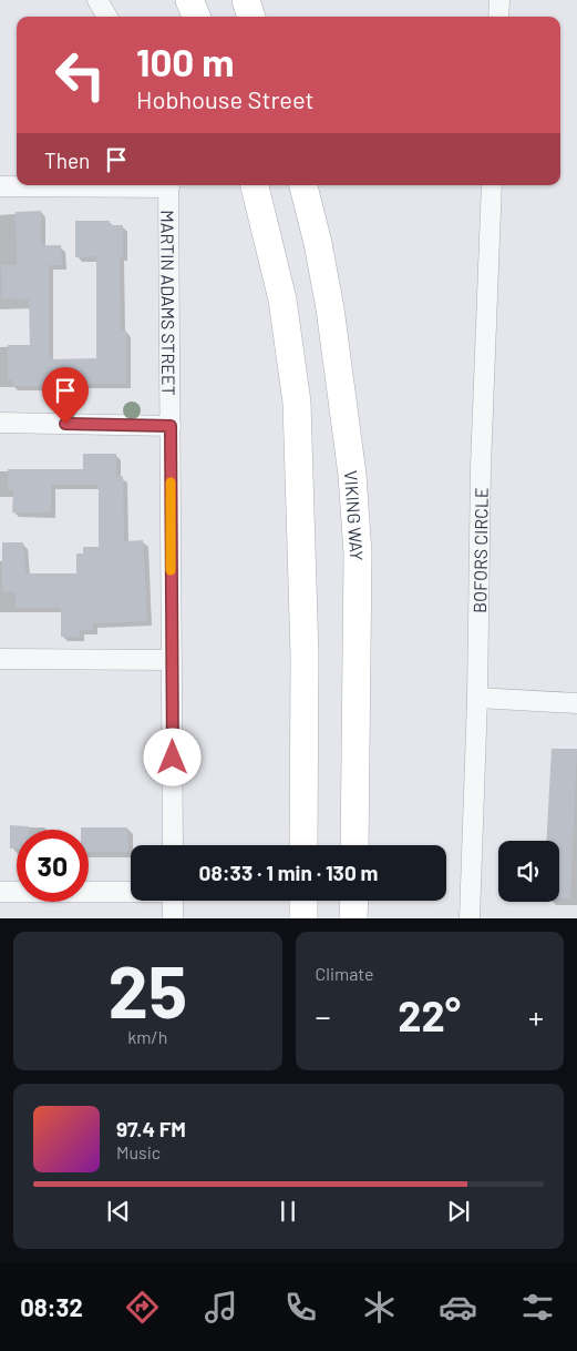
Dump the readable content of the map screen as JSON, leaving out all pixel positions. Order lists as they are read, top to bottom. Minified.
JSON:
{"streets":{"main road":["VIKING WAY"],"street":["MARTIN ADAMS STREET","BOFORS CIRCLE"]},"page":{"turn":["100 m","Hobhouse Street"],"then":"Then","limit":"30","trip":"08:33 · 1 min · 130 m","tile":[["25","km/h"],"Climate"],"heat":["−","22°","+"],"song":["97.4 FM","Music"],"tabs":"08:32"}}
